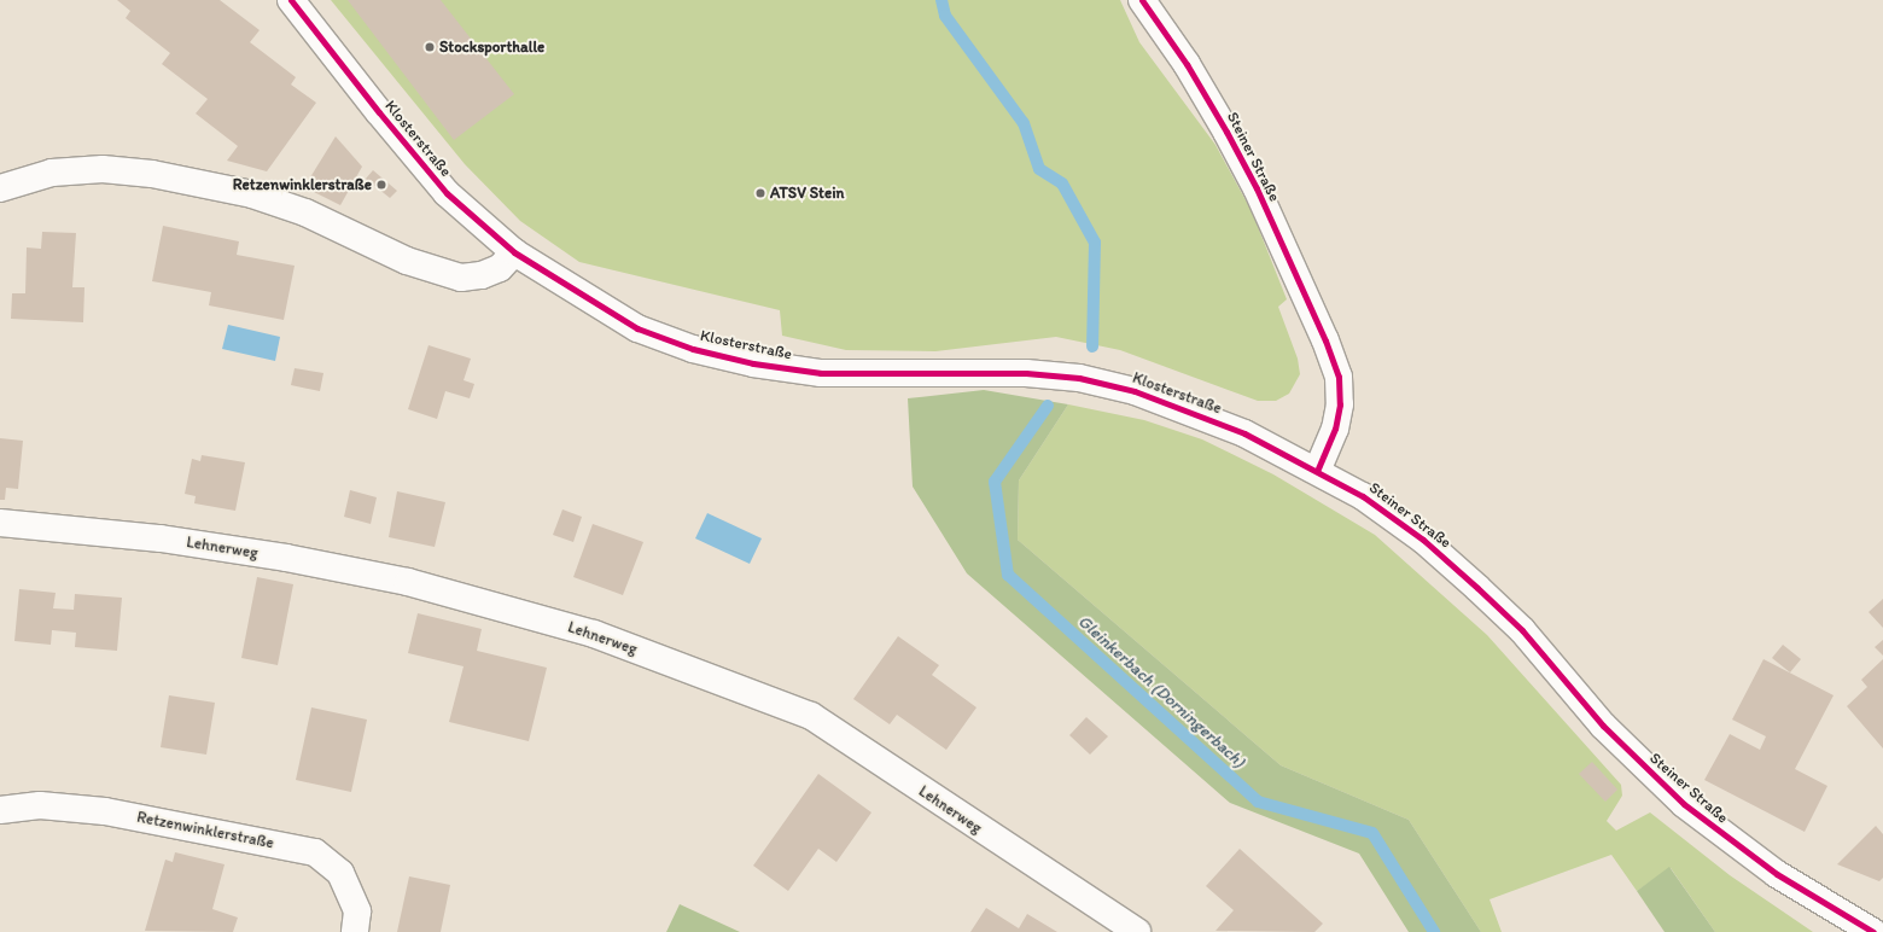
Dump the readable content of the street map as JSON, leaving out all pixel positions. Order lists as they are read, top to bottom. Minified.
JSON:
{"streets":{"street":["Klosterstraße","Steiner Straße","Lehnerweg","Retzenwinklerstraße"]},"crossings":[["Klosterstraße","Steiner Straße"]],"water":["Gleinkerbach (Dorningerbach)"],"places":["Stocksporthalle","Retzenwinklerstraße","ATSV Stein"]}
